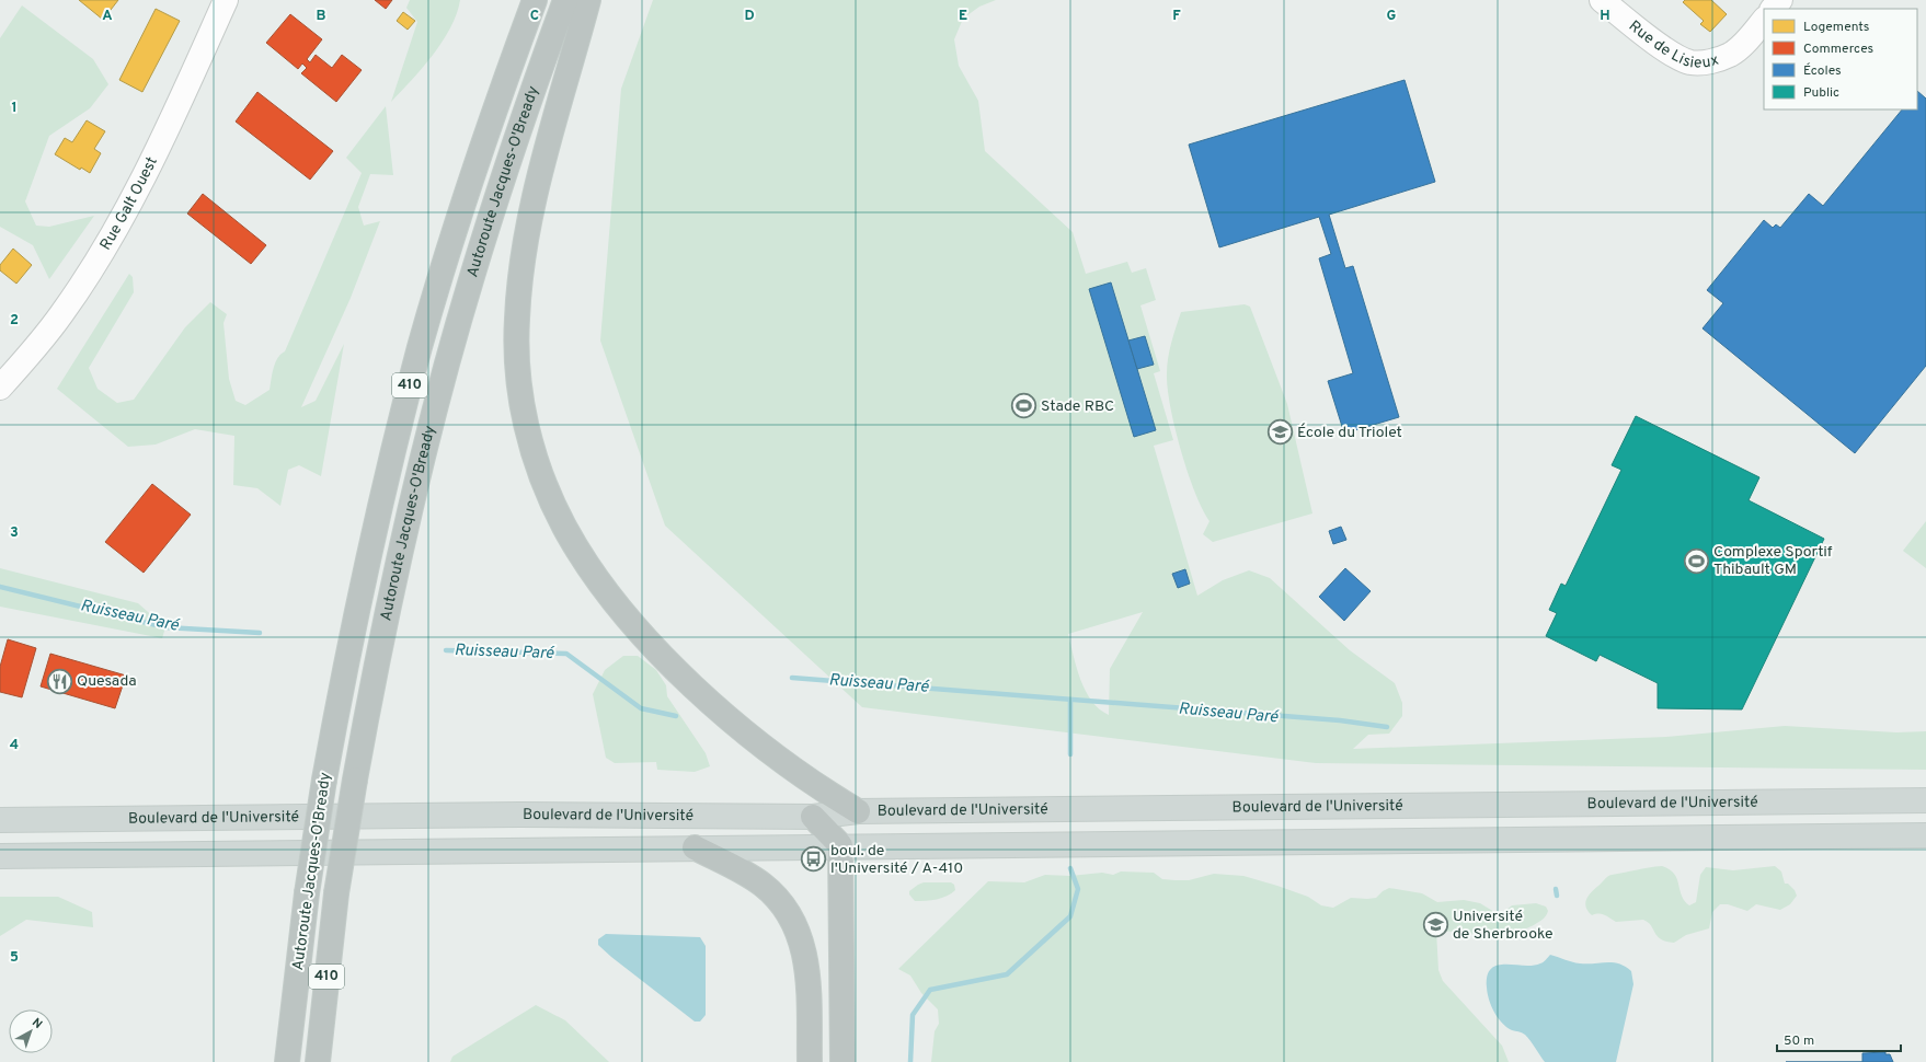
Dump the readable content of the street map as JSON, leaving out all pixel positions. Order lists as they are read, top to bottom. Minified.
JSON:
{"streets":{"highway":["Autoroute Jacques-O'Bready","410"],"main road":["Boulevard de l'Université"],"street":["Rue de Lisieux","Rue Galt Ouest"]},"water":["Ruisseau Paré"],"places":{"sports":["Stade RBC","Complexe Sportif Thibault GM"],"school or university":["École du Triolet","Université de Sherbrooke"],"restaurant":["Quesada"],"bus stop":["boul. de l'Université / A-410"]},"legend":["Logements","Commerces","Écoles","Public"],"scale_bar":"50 m","north":"top right","grid":{"columns":["A","B","C","D","E","F","G","H"],"rows":["1","2","3","4","5"]}}
